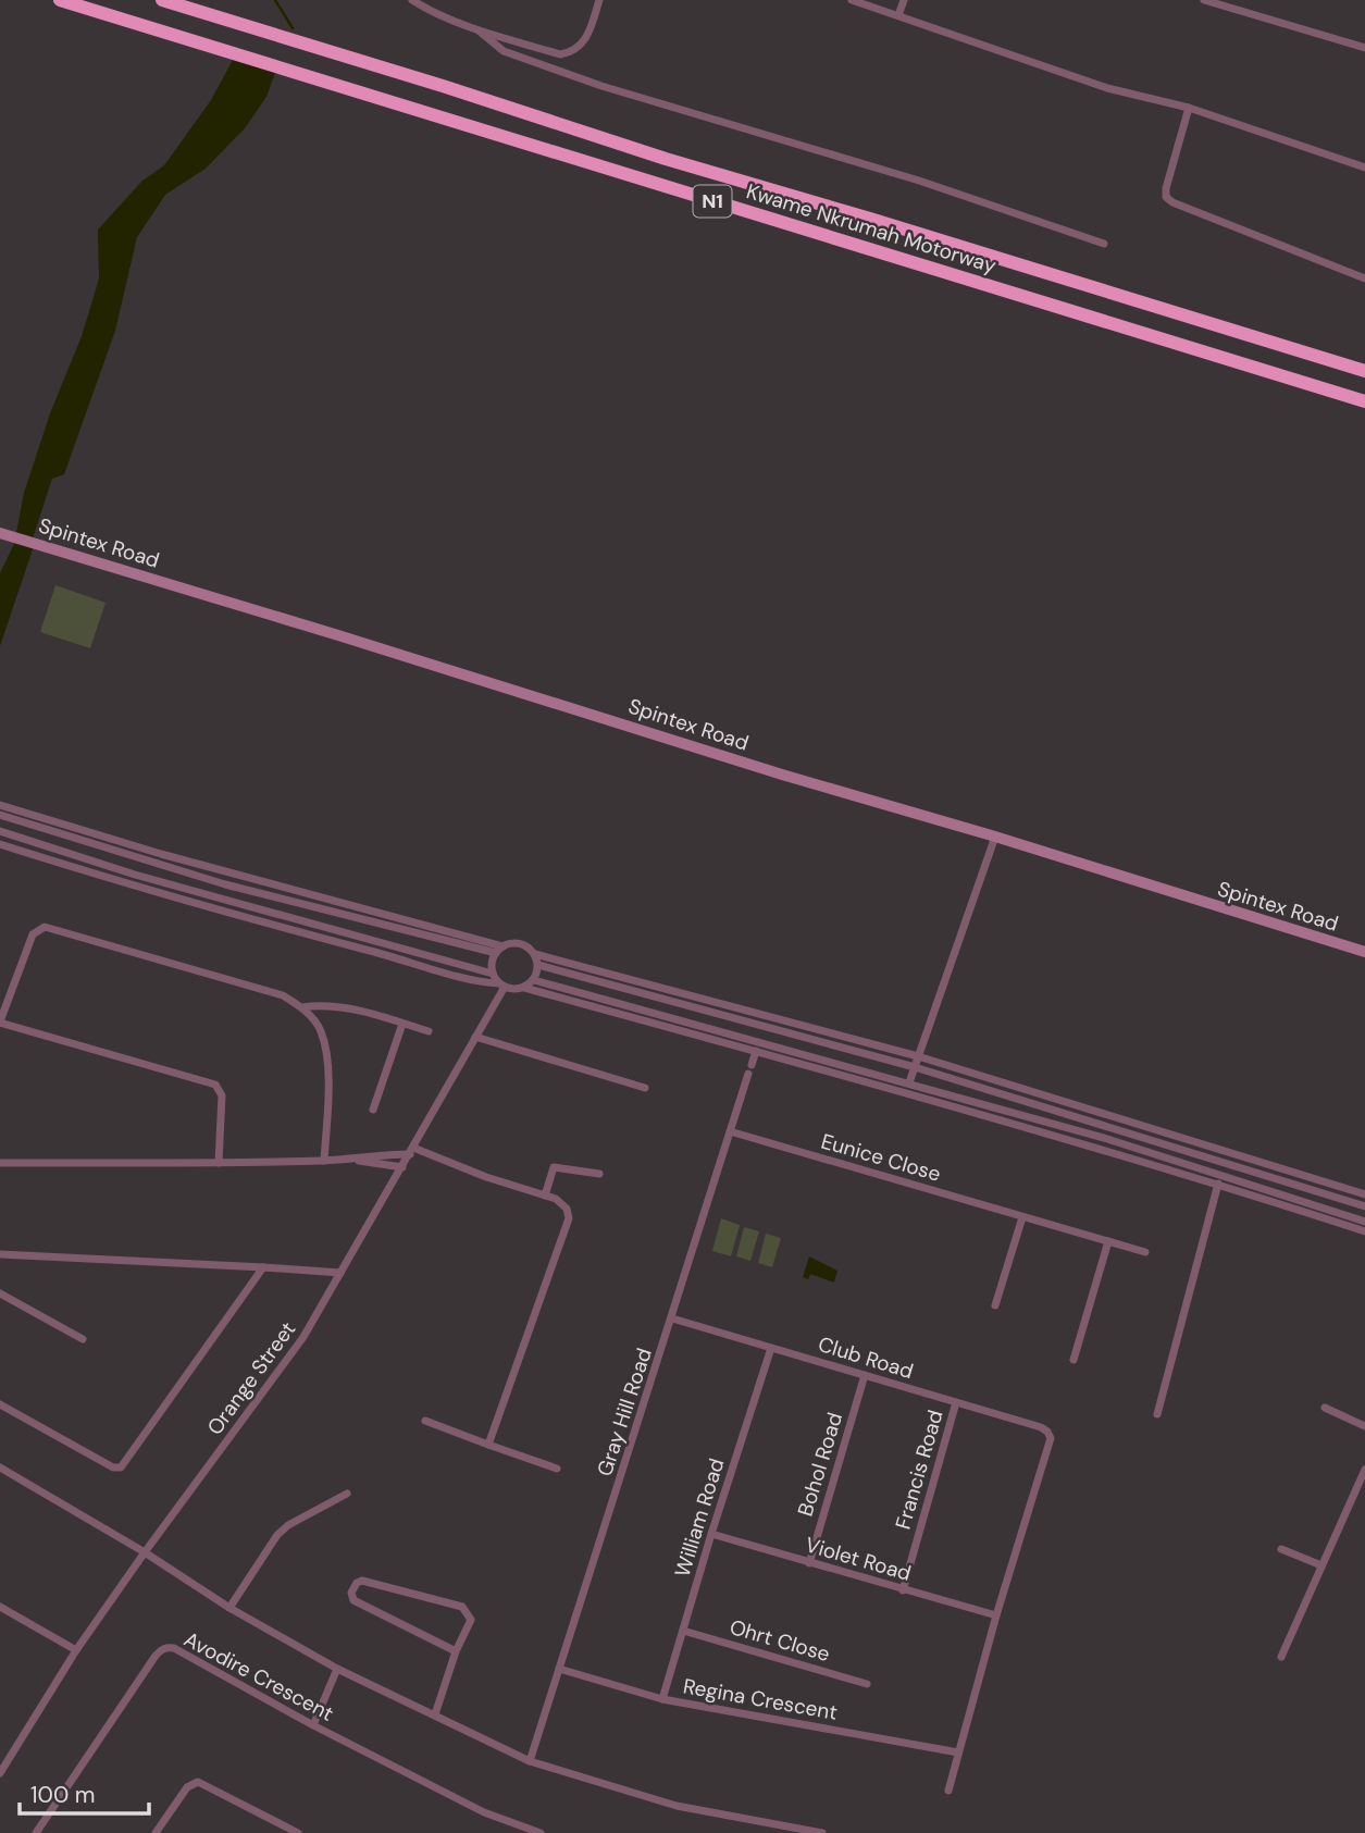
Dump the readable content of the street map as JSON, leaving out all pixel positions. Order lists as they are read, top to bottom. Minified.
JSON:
{"streets":{"highway":["N1","Kwame Nkrumah Motorway"],"main road":["Spintex Road"],"street":["Eunice Close","Club Road","Orange Street","Gray Hill Road","Bohol Road","Francis Road","William Road","Violet Road","Ohrt Close","Avodire Crescent","Regina Crescent"]},"crossings":[["Eunice Close","Gray Hill Road"],["Club Road","Gray Hill Road"],["Club Road","Bohol Road"],["Club Road","Francis Road"],["Club Road","William Road"],["Club Road","Violet Road"],["Gray Hill Road","Regina Crescent"],["Bohol Road","Violet Road"],["Francis Road","Violet Road"],["William Road","Violet Road"],["William Road","Ohrt Close"],["William Road","Regina Crescent"]],"scale_bar":"100 m"}
